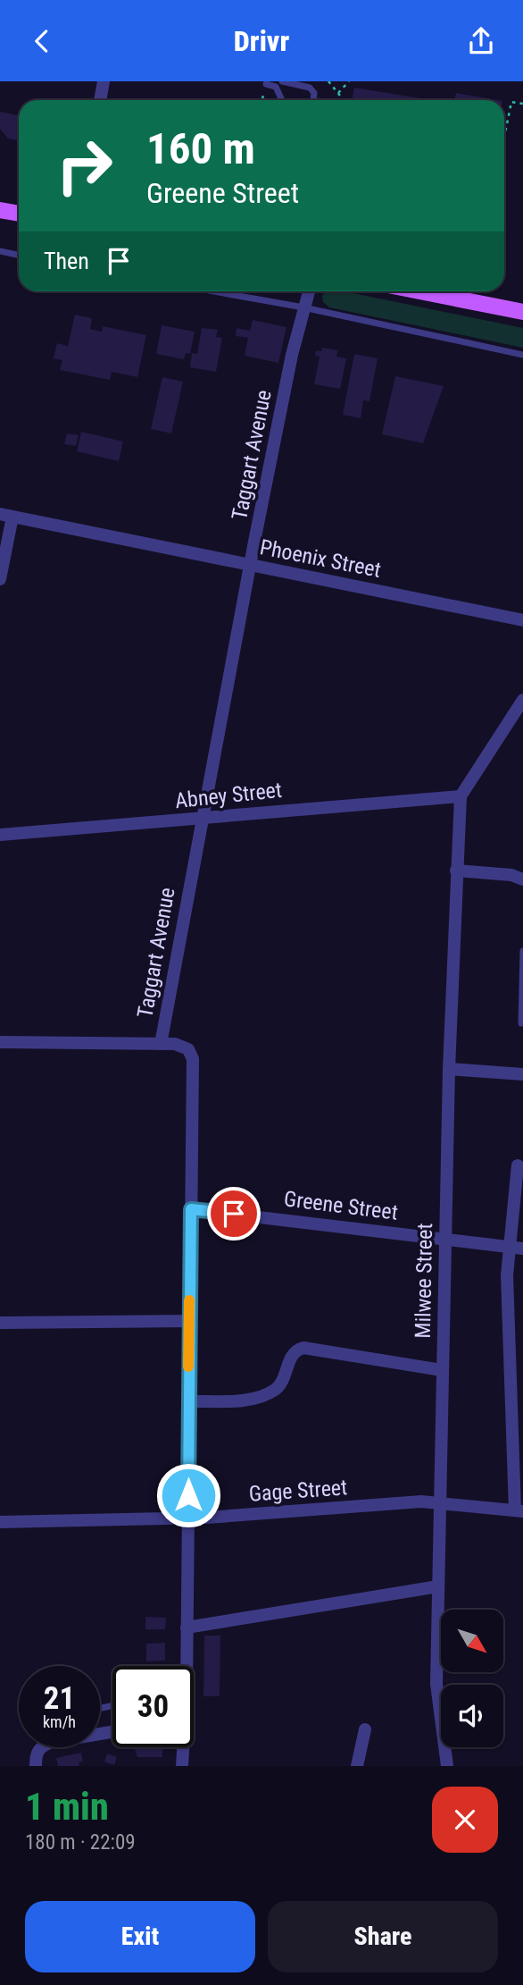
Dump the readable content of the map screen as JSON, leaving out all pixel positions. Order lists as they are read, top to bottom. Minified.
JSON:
{"streets":{"street":["Taggart Avenue","Phoenix Street","Abney Street","Greene Street","Milwee Street","Gage Street"]},"crossings":[["Taggart Avenue","Phoenix Street"],["Taggart Avenue","Abney Street"],["Taggart Avenue","Greene Street"],["Taggart Avenue","Gage Street"],["Abney Street","Milwee Street"],["Greene Street","Milwee Street"],["Milwee Street","Gage Street"]],"north":"bottom right","page":{"header":"Drivr","turn":["160 m","Greene Street"],"then":"Then","speed":"21 km/h","limit":"30","heading":["1 min","180 m · 22:09"],"buttons":["Exit","Share"]}}
